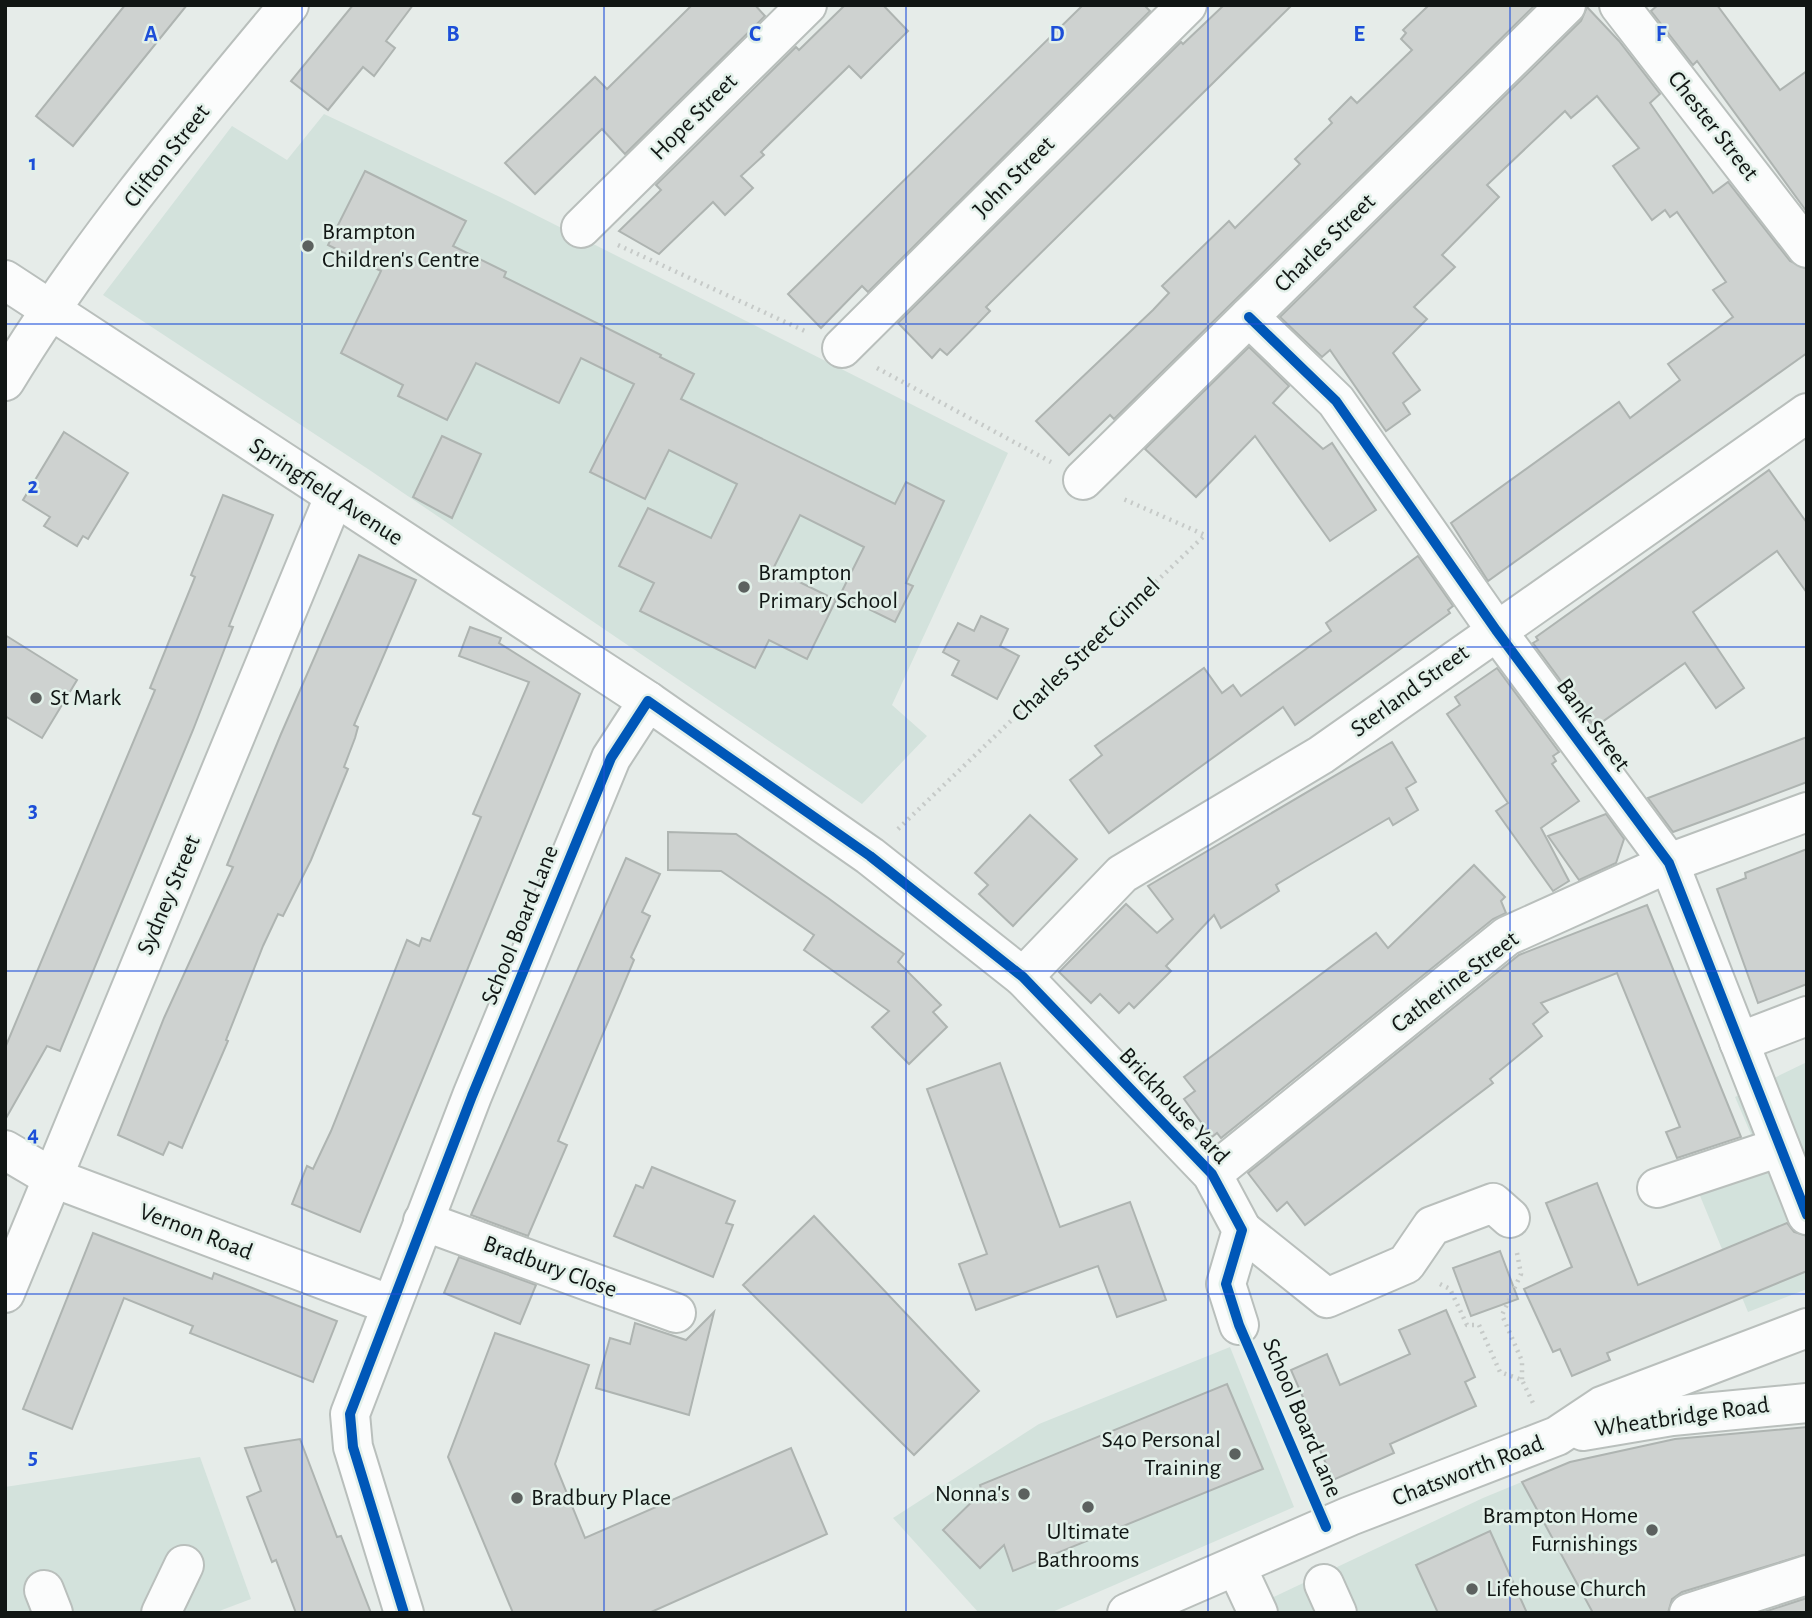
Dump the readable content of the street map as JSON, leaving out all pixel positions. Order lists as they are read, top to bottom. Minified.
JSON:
{"streets":{"main road":["Hope Street","Chester Street","Clifton Street","John Street","Charles Street","Springfield Avenue","Sterland Street","Bank Street","Sydney Street","School Board Lane","Catherine Street","Brickhouse Yard","Vernon Road","Bradbury Close","Wheatbridge Road","Chatsworth Road"],"path":["Charles Street Ginnel"]},"crossings":[["Clifton Street","Springfield Avenue"],["Charles Street","Charles Street Ginnel"],["Charles Street","Bank Street"],["Springfield Avenue","Sydney Street"],["Springfield Avenue","School Board Lane"],["Sterland Street","Bank Street"],["Sterland Street","Brickhouse Yard"],["Bank Street","Catherine Street"],["Sydney Street","Vernon Road"],["School Board Lane","Vernon Road"],["School Board Lane","Bradbury Close"],["Catherine Street","Brickhouse Yard"],["Wheatbridge Road","Chatsworth Road"]],"places":["Brampton Children's Centre","Brampton Primary School","St Mark","S40 Personal Training","Nonna's","Bradbury Place","Ultimate Bathrooms","Brampton Home Furnishings","Lifehouse Church"],"grid":{"columns":["A","B","C","D","E","F"],"rows":["1","2","3","4","5"]}}
